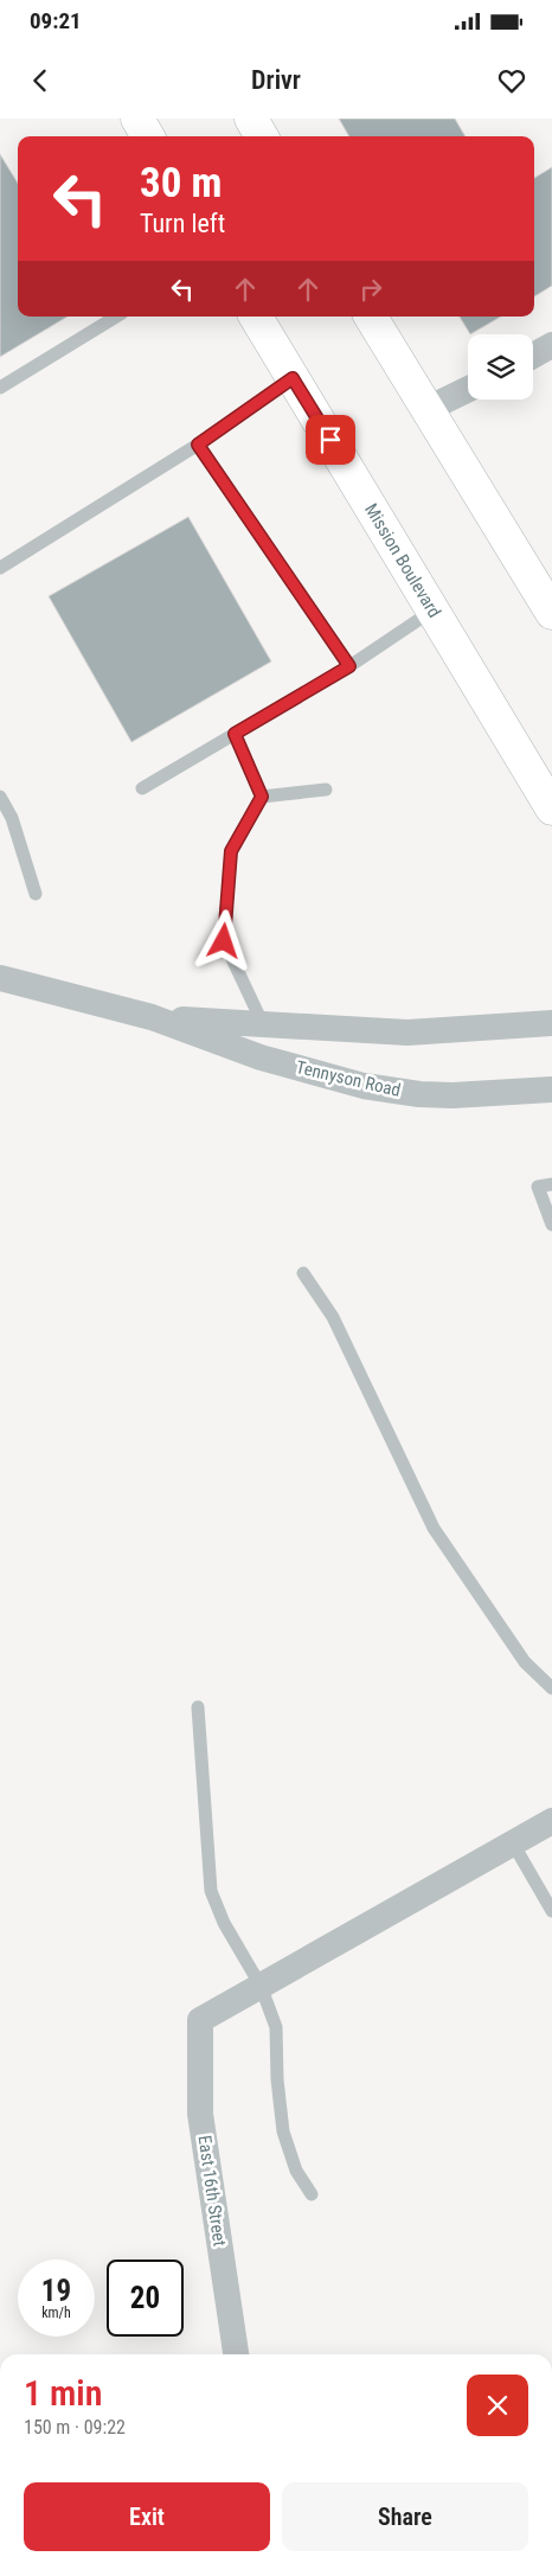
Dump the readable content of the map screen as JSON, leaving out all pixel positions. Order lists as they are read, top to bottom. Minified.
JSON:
{"streets":{"main road":["Mission Boulevard"],"street":["Tennyson Road","East 16th Street"]},"page":{"status":"09:21","header":"Drivr","turn":["30 m","Turn left"],"speed":"19 km/h","limit":"20","heading":["1 min","150 m · 09:22"],"buttons":["Exit","Share"]}}
